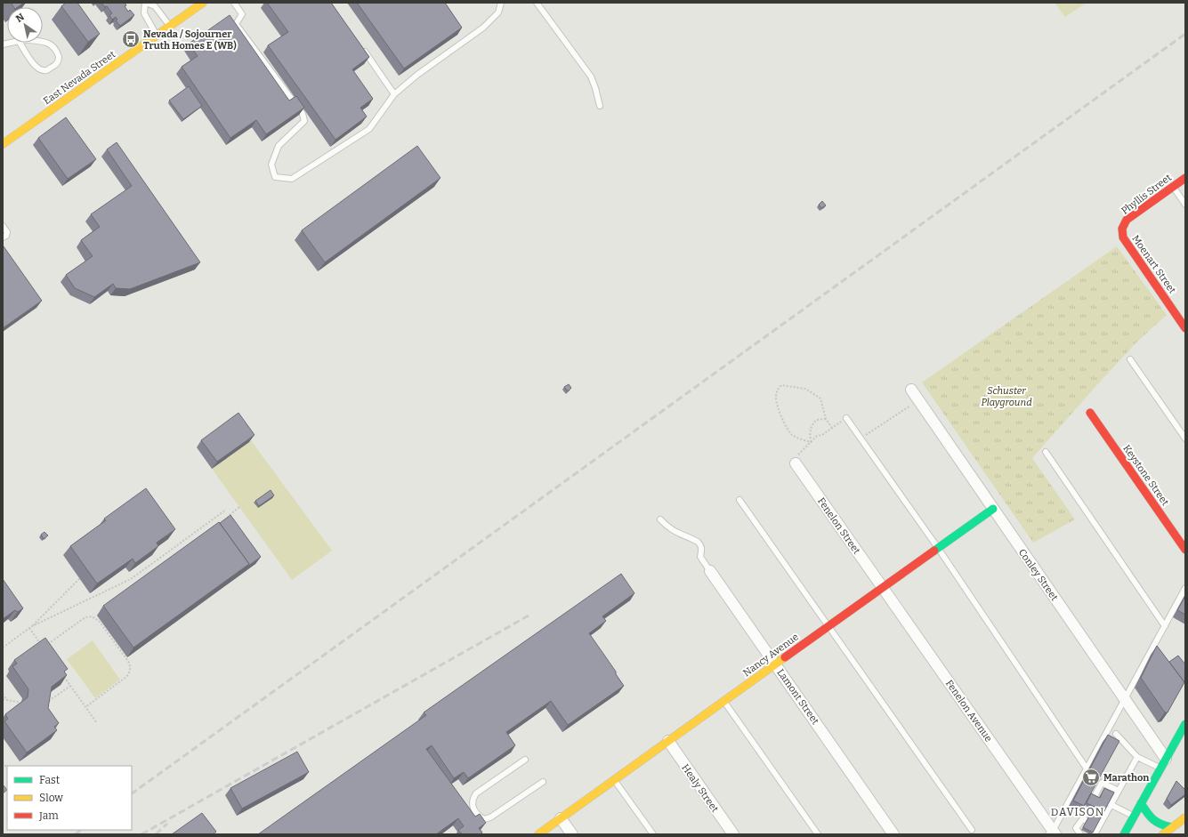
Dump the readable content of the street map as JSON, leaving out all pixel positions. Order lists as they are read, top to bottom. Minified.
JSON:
{"streets":{"street":["East Nevada Street","Phyllis Street","Moenart Street","Keystone Street","Fenelon Street","Conley Street","Nancy Avenue","Lamont Street","Fenelon Avenue","Healy Street"]},"crossings":[["Phyllis Street","Moenart Street"],["Fenelon Street","Nancy Avenue"],["Fenelon Street","Fenelon Avenue"],["Conley Street","Nancy Avenue"],["Nancy Avenue","Lamont Street"],["Nancy Avenue","Fenelon Avenue"],["Nancy Avenue","Healy Street"]],"districts":["DAVISON"],"parks":["Schuster Playground"],"places":{"bus stop":["Nevada / Sojourner Truth Homes E (WB)"],"supermarket":["Marathon"]},"legend":["Fast","Slow","Jam"],"north":"top left"}
